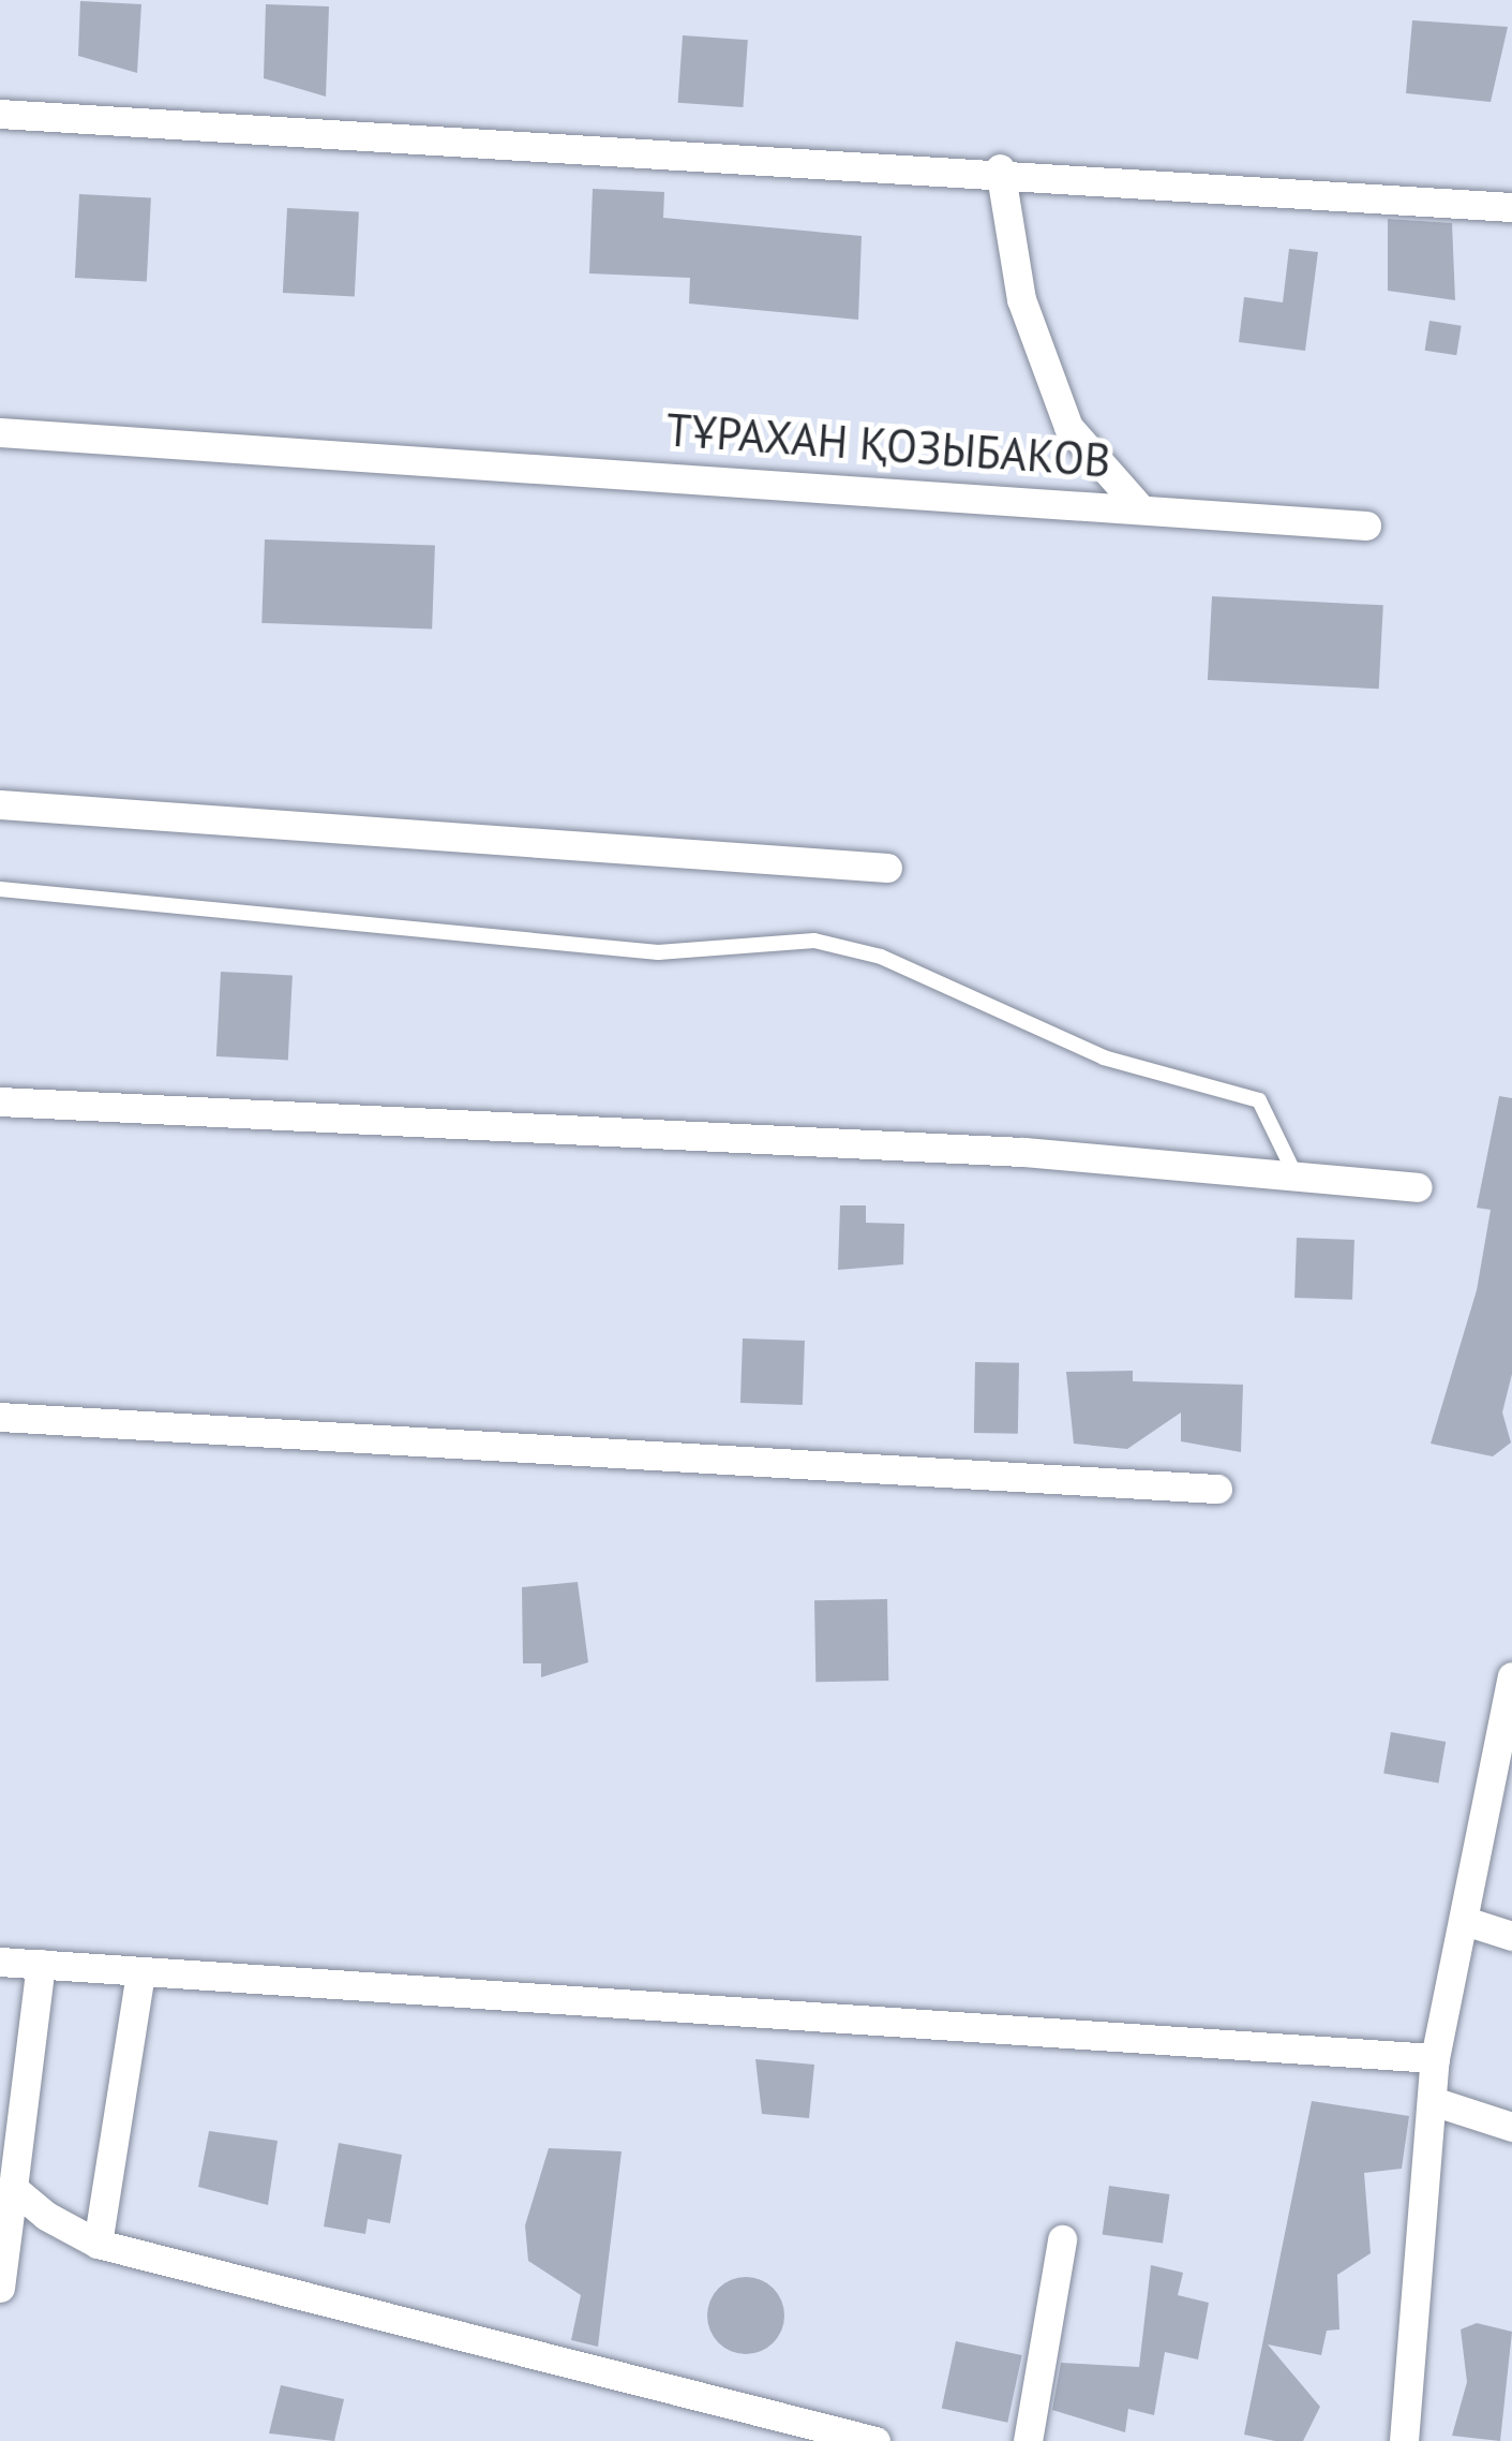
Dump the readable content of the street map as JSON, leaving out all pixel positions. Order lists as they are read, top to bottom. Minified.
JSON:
{"streets":{"street":["ТҰРАХАН ҚОЗЫБАКОВ"]}}
